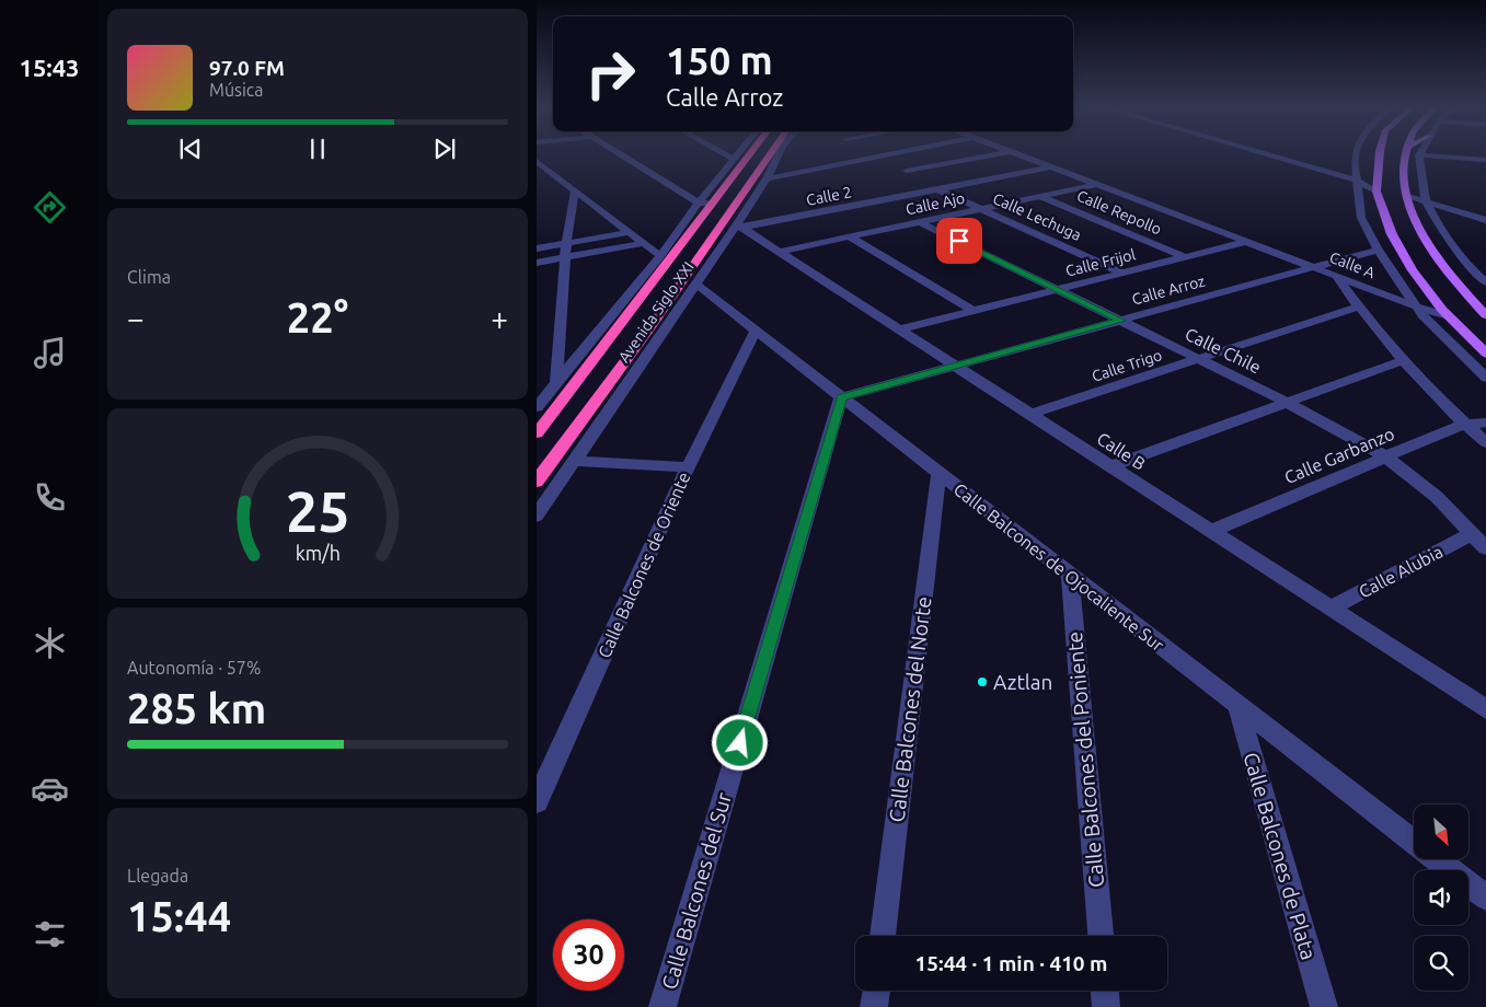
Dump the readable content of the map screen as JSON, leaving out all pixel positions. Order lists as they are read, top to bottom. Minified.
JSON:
{"streets":{"highway":["Avenida Siglo XXI"],"street":["Calle 2","Calle Ajo","Calle Repollo","Calle Lechuga","Calle Frijol","Calle A","Calle Arroz","Calle Chile","Calle Trigo","Calle B","Calle Garbanzo","Calle Balcones de Oriente","Calle Balcones de Ojocaliente Sur","Calle Alubia","Calle Balcones del Norte","Calle Balcones del Poniente","Calle Balcones de Plata","Calle Balcones del Sur"]},"crossings":[["Calle 2","Calle Lechuga"],["Calle 2","Calle A"],["Calle 2","Avenida Siglo XXI"],["Calle 2","Calle B"],["Calle Ajo","Calle Repollo"],["Calle Ajo","Calle Lechuga"],["Calle Ajo","Calle A"],["Calle Ajo","Calle Chile"],["Calle Ajo","Calle B"],["Calle Repollo","Calle Frijol"],["Calle Lechuga","Calle Frijol"],["Calle Frijol","Calle A"],["Calle Frijol","Calle Chile"],["Calle Frijol","Calle B"],["Calle A","Calle Arroz"],["Calle Arroz","Calle Chile"],["Calle Arroz","Calle B"],["Calle Arroz","Calle Balcones de Ojocaliente Sur"],["Calle Arroz","Calle Balcones del Sur"],["Avenida Siglo XXI","Calle B"],["Avenida Siglo XXI","Calle Balcones de Ojocaliente Sur"],["Calle Chile","Calle Trigo"],["Calle Chile","Calle Garbanzo"],["Calle Chile","Calle Alubia"],["Calle Trigo","Calle B"],["Calle B","Calle Garbanzo"],["Calle B","Calle Alubia"],["Calle Balcones de Oriente","Calle Balcones de Ojocaliente Sur"],["Calle Balcones de Ojocaliente Sur","Calle Balcones del Norte"],["Calle Balcones de Ojocaliente Sur","Calle Balcones del Poniente"],["Calle Balcones de Ojocaliente Sur","Calle Balcones de Plata"],["Calle Balcones de Ojocaliente Sur","Calle Balcones del Sur"]],"places":["Aztlan"],"north":"bottom right","page":{"tabs":"15:43","turn":["150 m","Calle Arroz"],"song":["97.0 FM","Música"],"tile":["Clima",["Autonomía · 57%","285 km"],["Llegada","15:44"]],"heat":["−","22°","+"],"limit":"30","trip":"15:44 · 1 min · 410 m","gauge":["25","km/h"]}}
